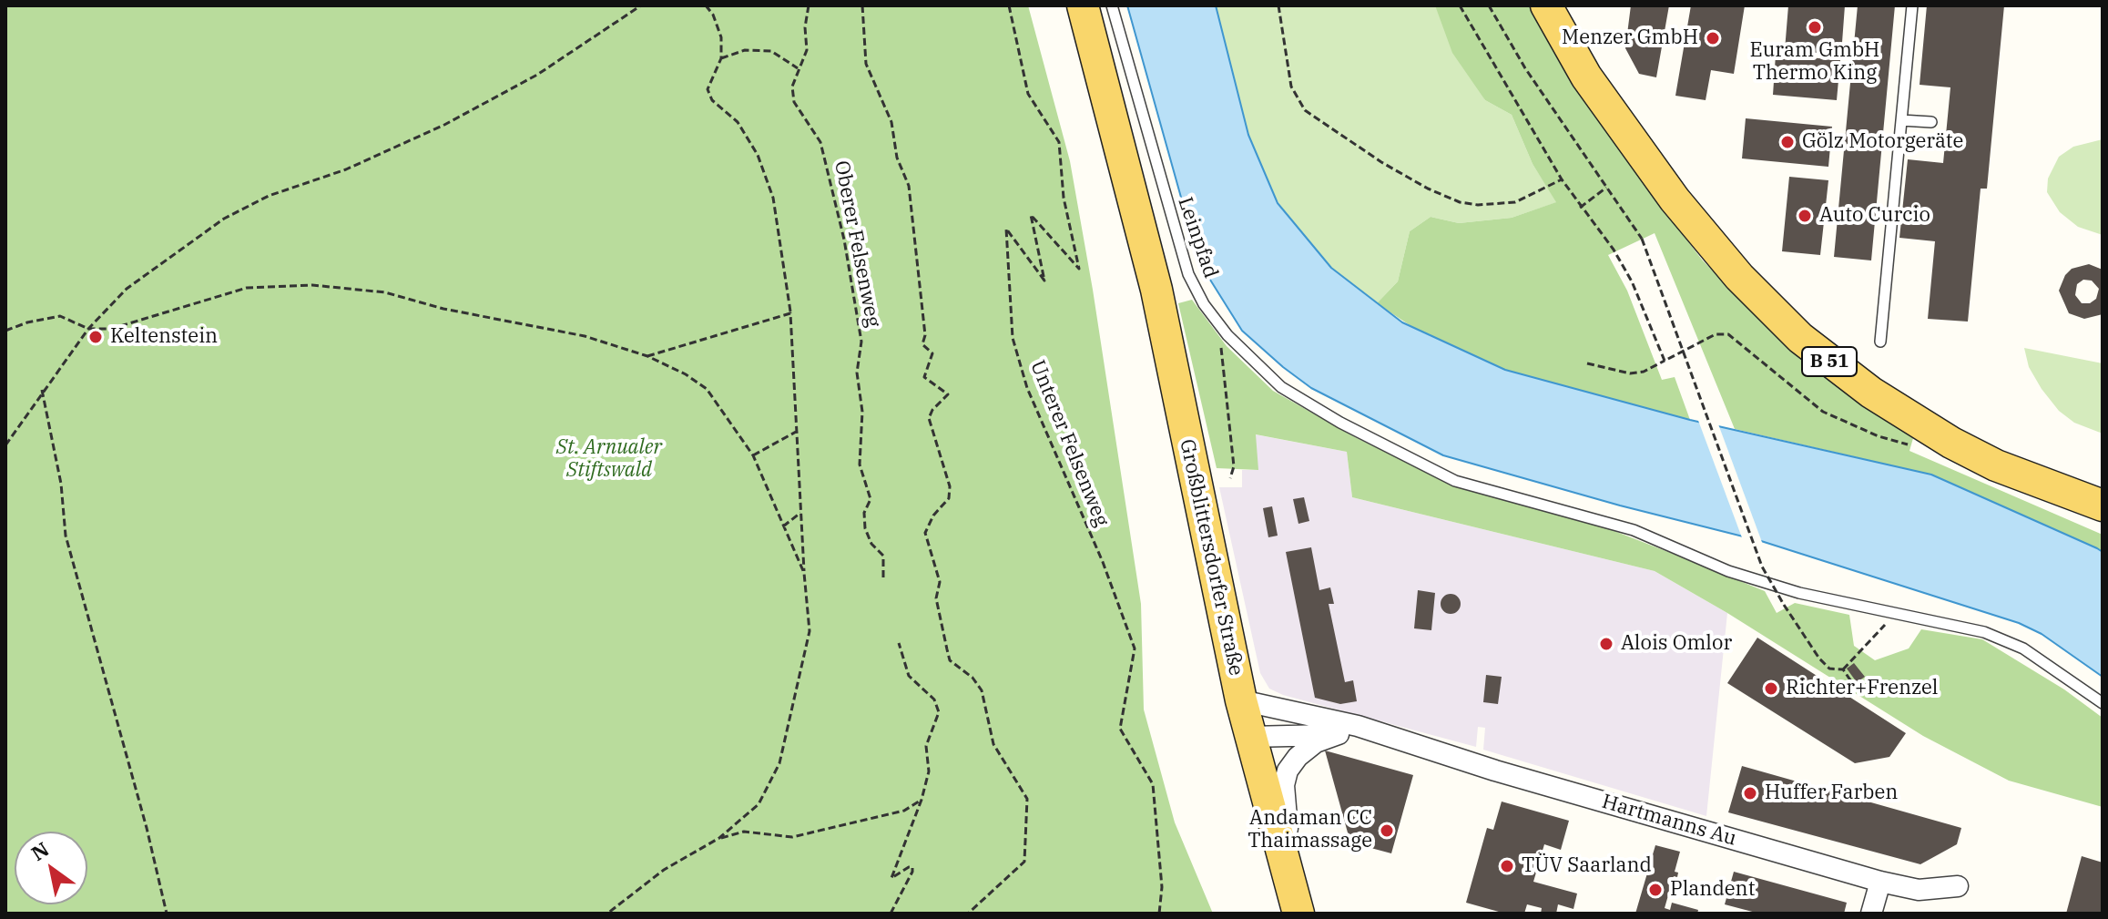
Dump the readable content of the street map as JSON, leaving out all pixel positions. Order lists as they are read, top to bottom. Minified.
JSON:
{"streets":{"main road":["B 51","Großblittersdorfer Straße"],"street":["Hartmanns Au"],"lane":["Leinpfad"],"path":["Oberer Felsenweg","Unterer Felsenweg"]},"crossings":[["Großblittersdorfer Straße","Hartmanns Au"]],"parks":["St. Arnualer Stiftswald"],"places":["Euram GmbH Thermo King","Menzer GmbH","Gölz Motorgeräte","Auto Curcio","Keltenstein","Alois Omlor","Richter+Frenzel","Huffer Farben","Andaman CC Thaimassage","TÜV Saarland","Plandent"],"north":"top left"}
